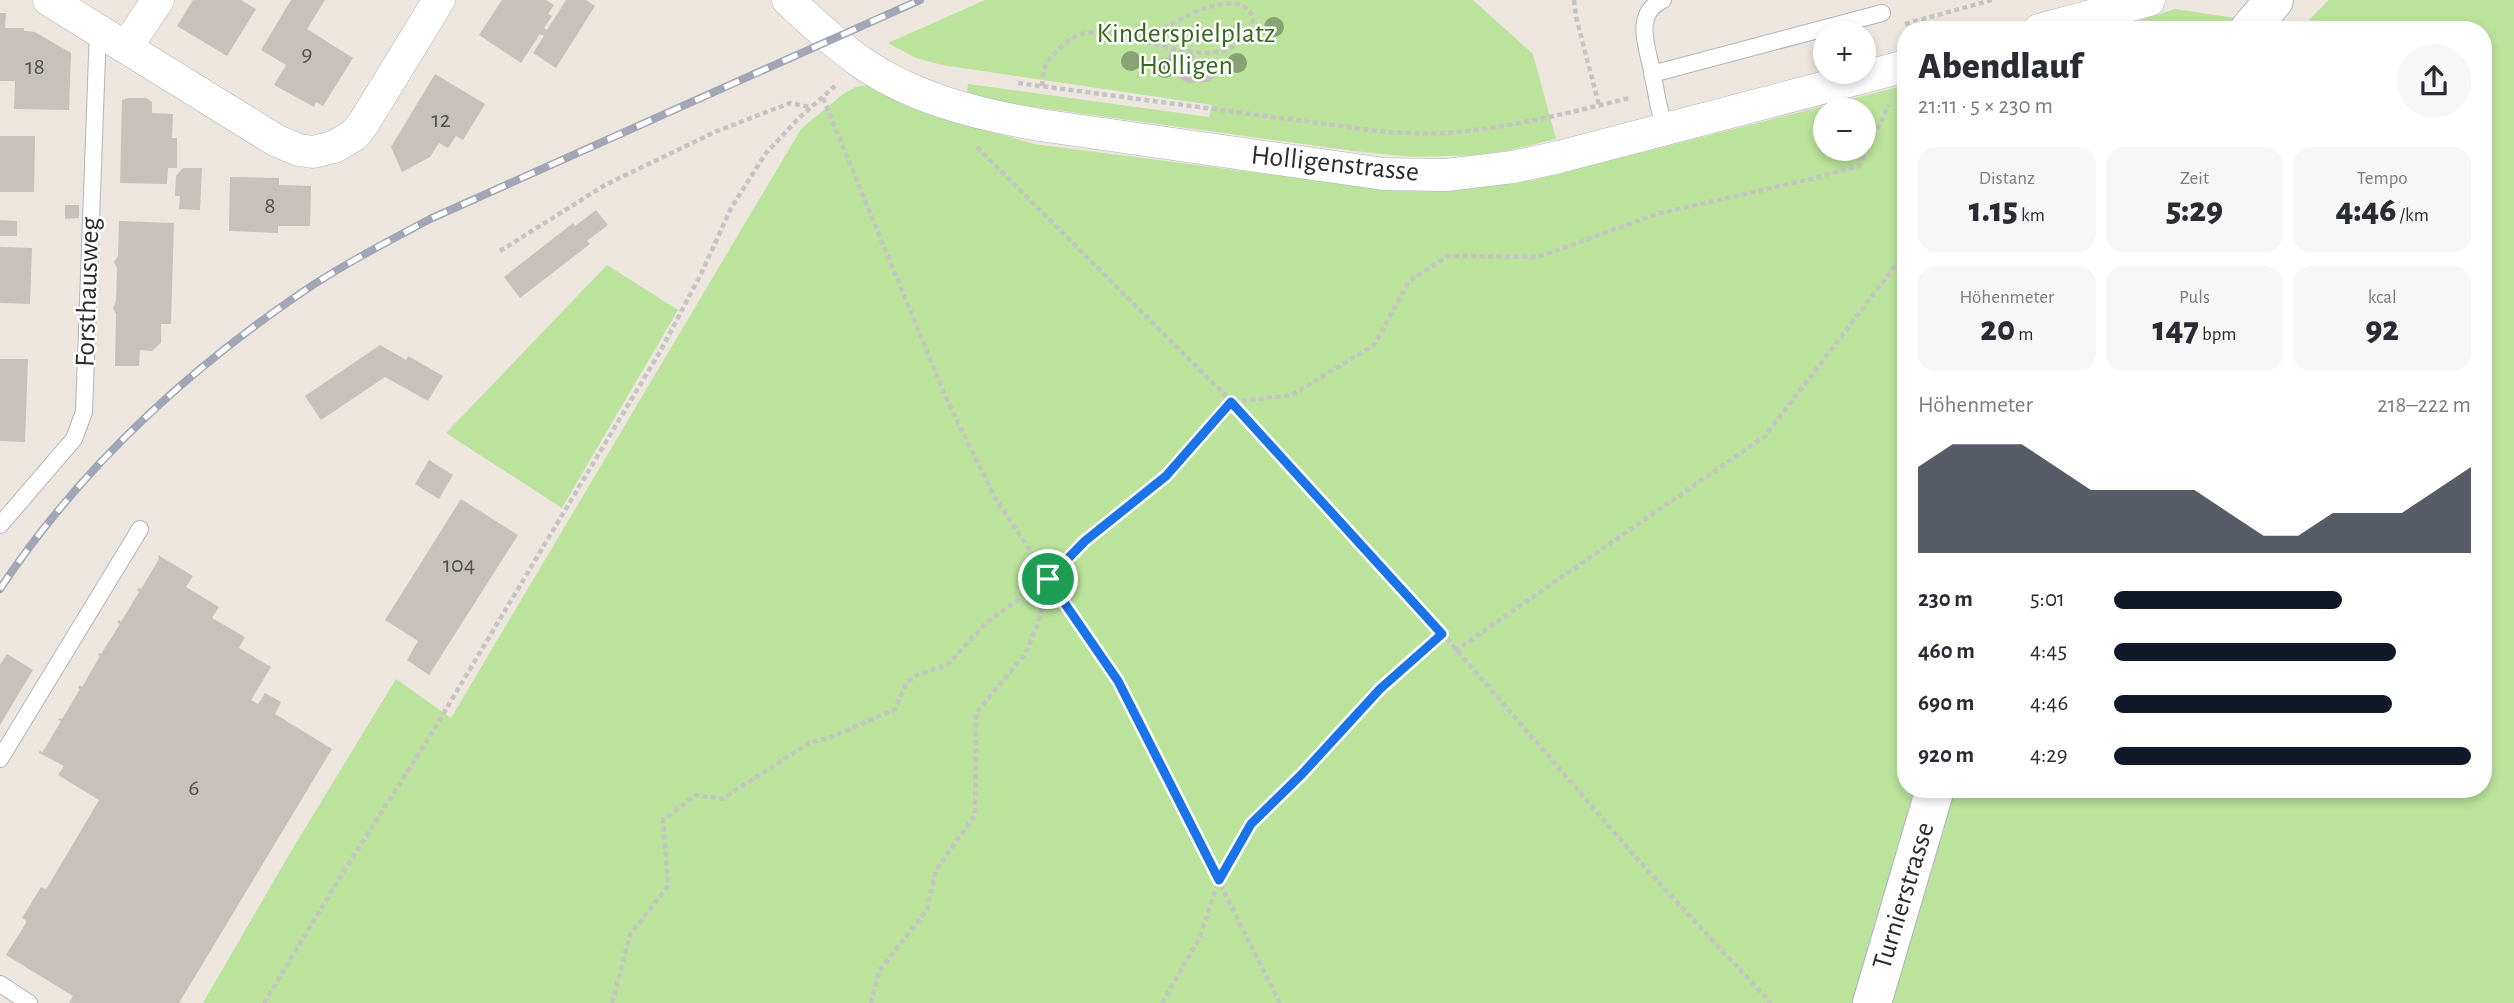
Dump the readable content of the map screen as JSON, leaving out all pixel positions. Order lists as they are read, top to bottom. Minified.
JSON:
{"streets":{"main road":["Turnierstrasse"],"street":["Holligenstrasse"],"lane":["Forsthausweg"]},"parks":["Kinderspielplatz Holligen"],"house_numbers":["9","18","12","8","104","6"],"page":{"map_buttons":["+","−"],"heading":["Abendlauf","21:11 · 5 × 230 m"],"stats":[["Distanz","1.15 km"],["Zeit","5:29"],["Tempo","4:46 /km"],["Höhenmeter","20 m"],["Puls","147 bpm"],["kcal","92"]],"chart":["Höhenmeter","218–222 m"],"list":[{"name":"230 m","note":"5:01"},{"name":"460 m","note":"4:45"},{"name":"690 m","note":"4:46"},{"name":"920 m","note":"4:29"}]}}
